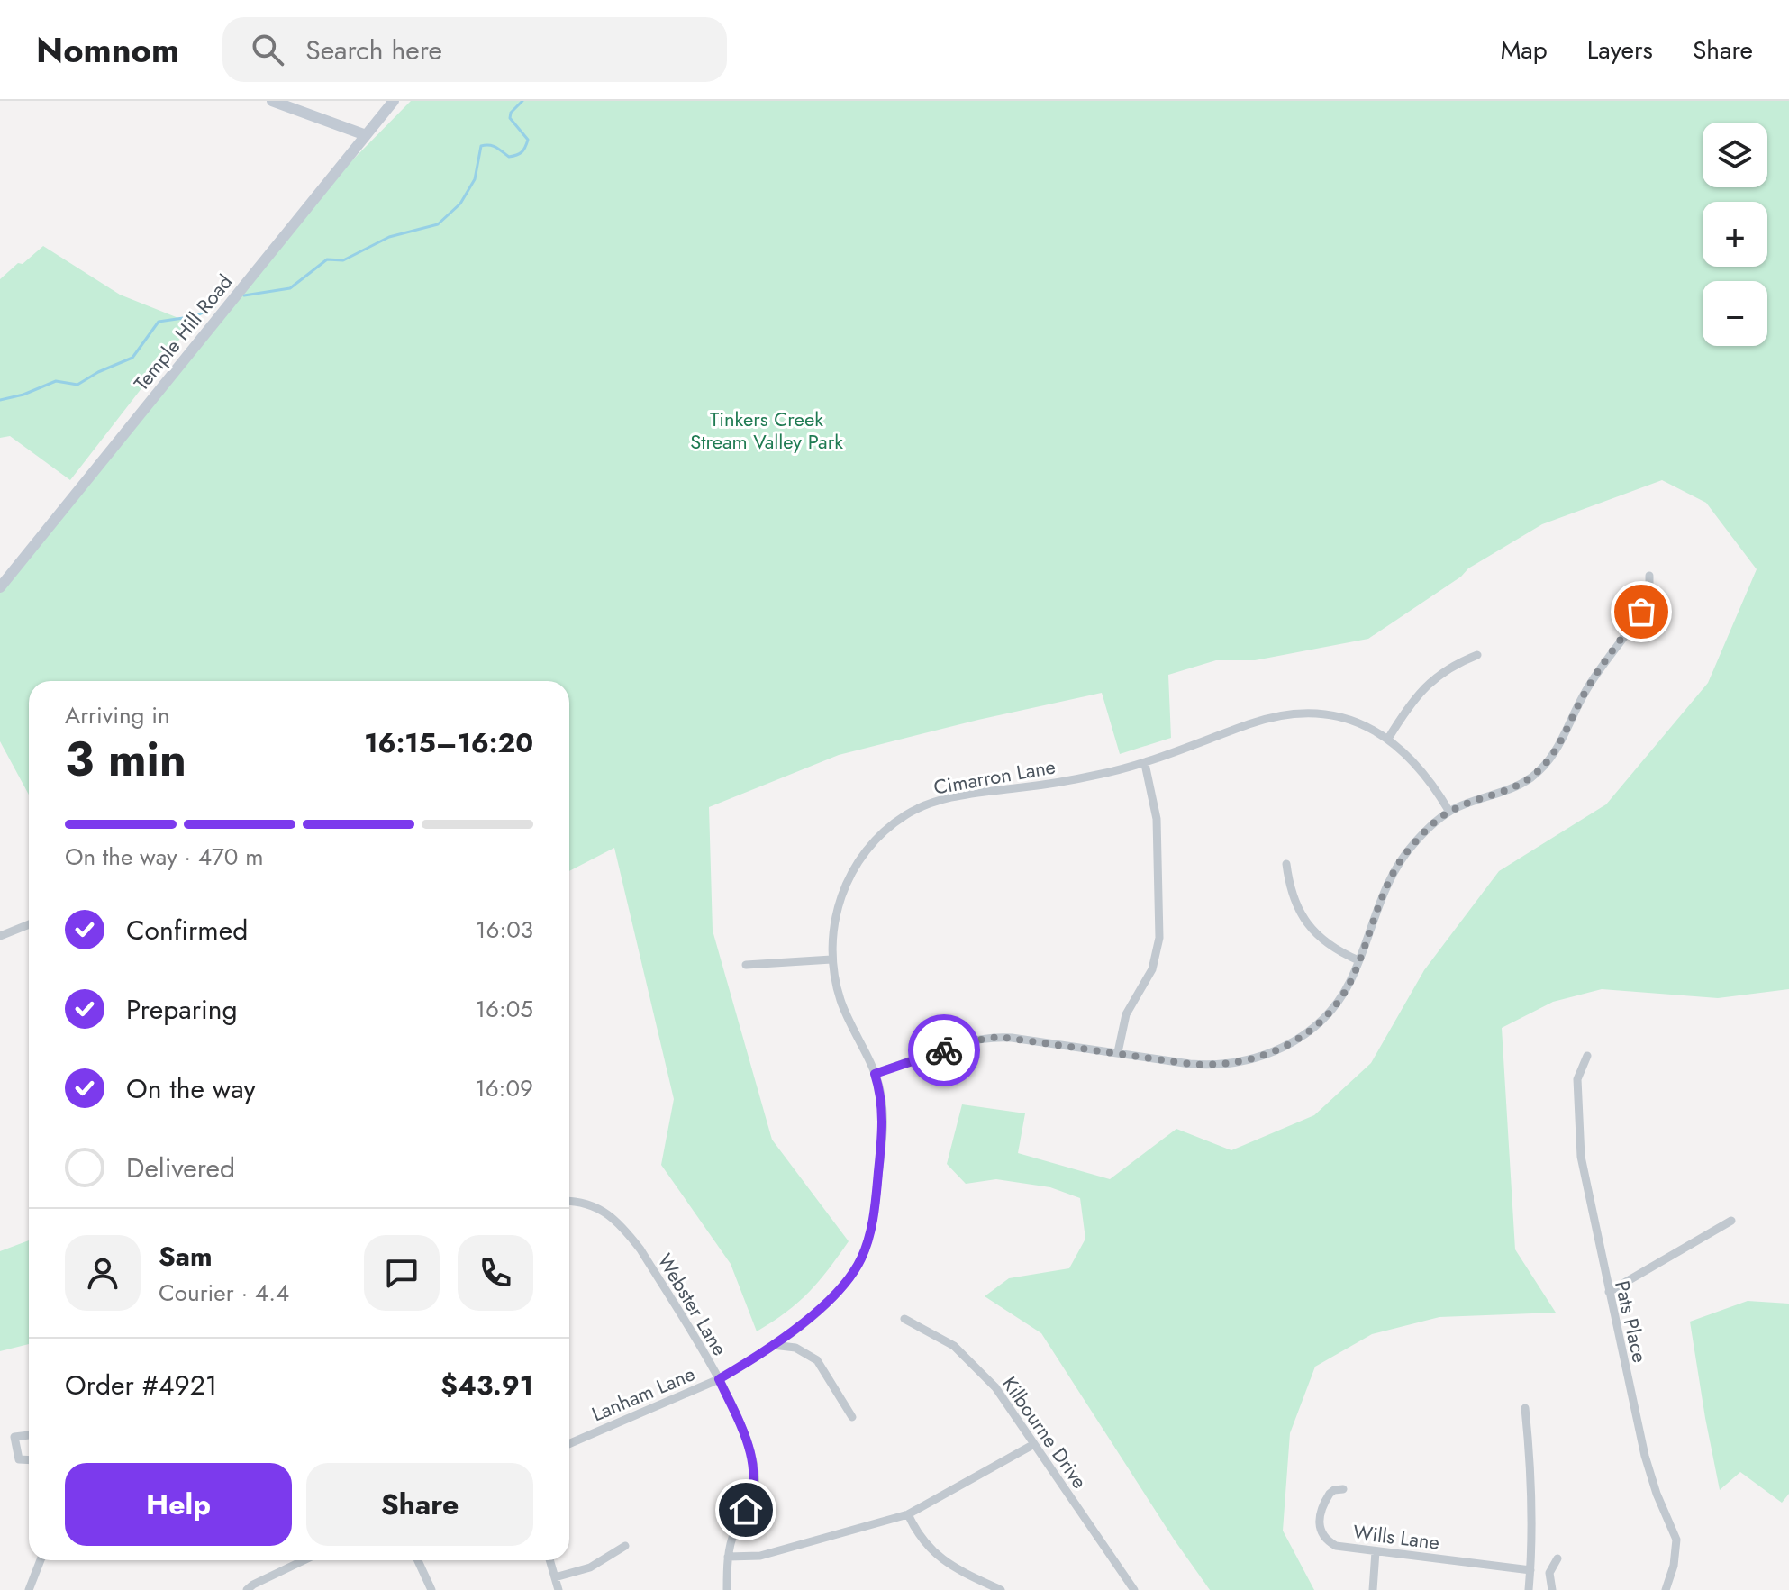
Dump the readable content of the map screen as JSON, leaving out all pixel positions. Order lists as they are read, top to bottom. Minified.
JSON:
{"streets":{"main road":["Temple Hill Road"],"street":["Cimarron Lane","Webster Lane","Pats Place","Lanham Lane","Kilbourne Drive","Wills Lane"]},"crossings":[["Cimarron Lane","Lanham Lane"],["Webster Lane","Lanham Lane"]],"parks":["Tinkers Creek Stream Valley Park"],"page":{"header":"Nomnom","search":"Search here","nav":["Map","Layers","Share"],"map_buttons":["+","−"],"heading":["3 min","Arriving in","16:15–16:20"],"panel":["Sam","Courier · 4.4","Order #4921","$43.91"],"bar":"On the way · 470 m","list":[["Confirmed","16:03"],["Preparing","16:05"],["On the way","16:09"],"Delivered"],"buttons":["Help","Share"]}}
